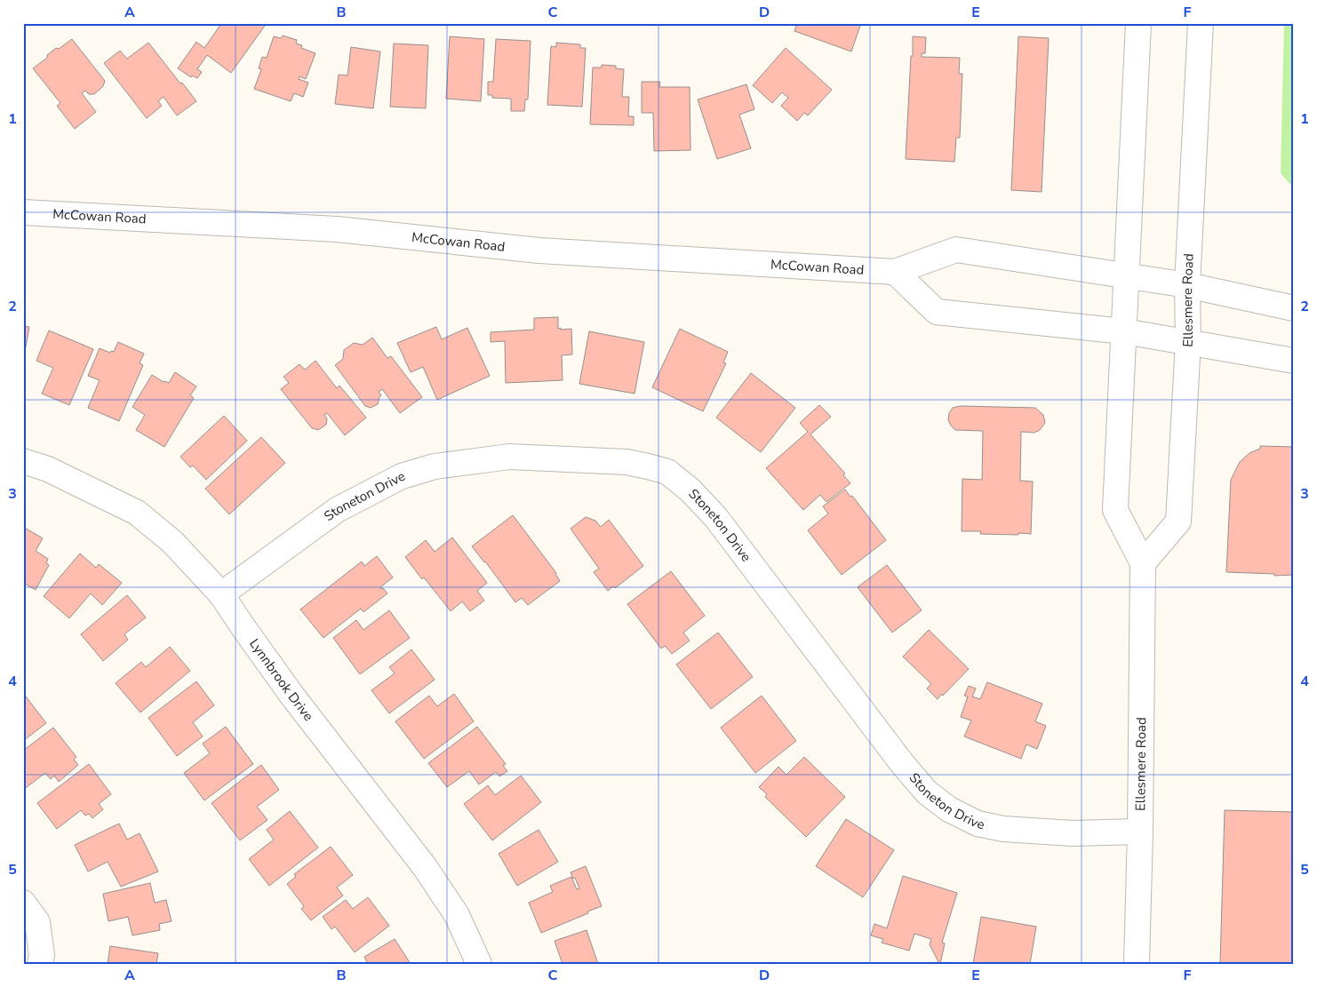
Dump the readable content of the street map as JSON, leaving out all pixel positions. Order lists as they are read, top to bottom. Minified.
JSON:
{"streets":{"main road":["McCowan Road","Ellesmere Road","Stoneton Drive","Lynnbrook Drive"]},"crossings":[["McCowan Road","Ellesmere Road"],["Ellesmere Road","Stoneton Drive"],["Stoneton Drive","Lynnbrook Drive"]],"grid":{"columns":["A","B","C","D","E","F"],"rows":["1","2","3","4","5"]}}
